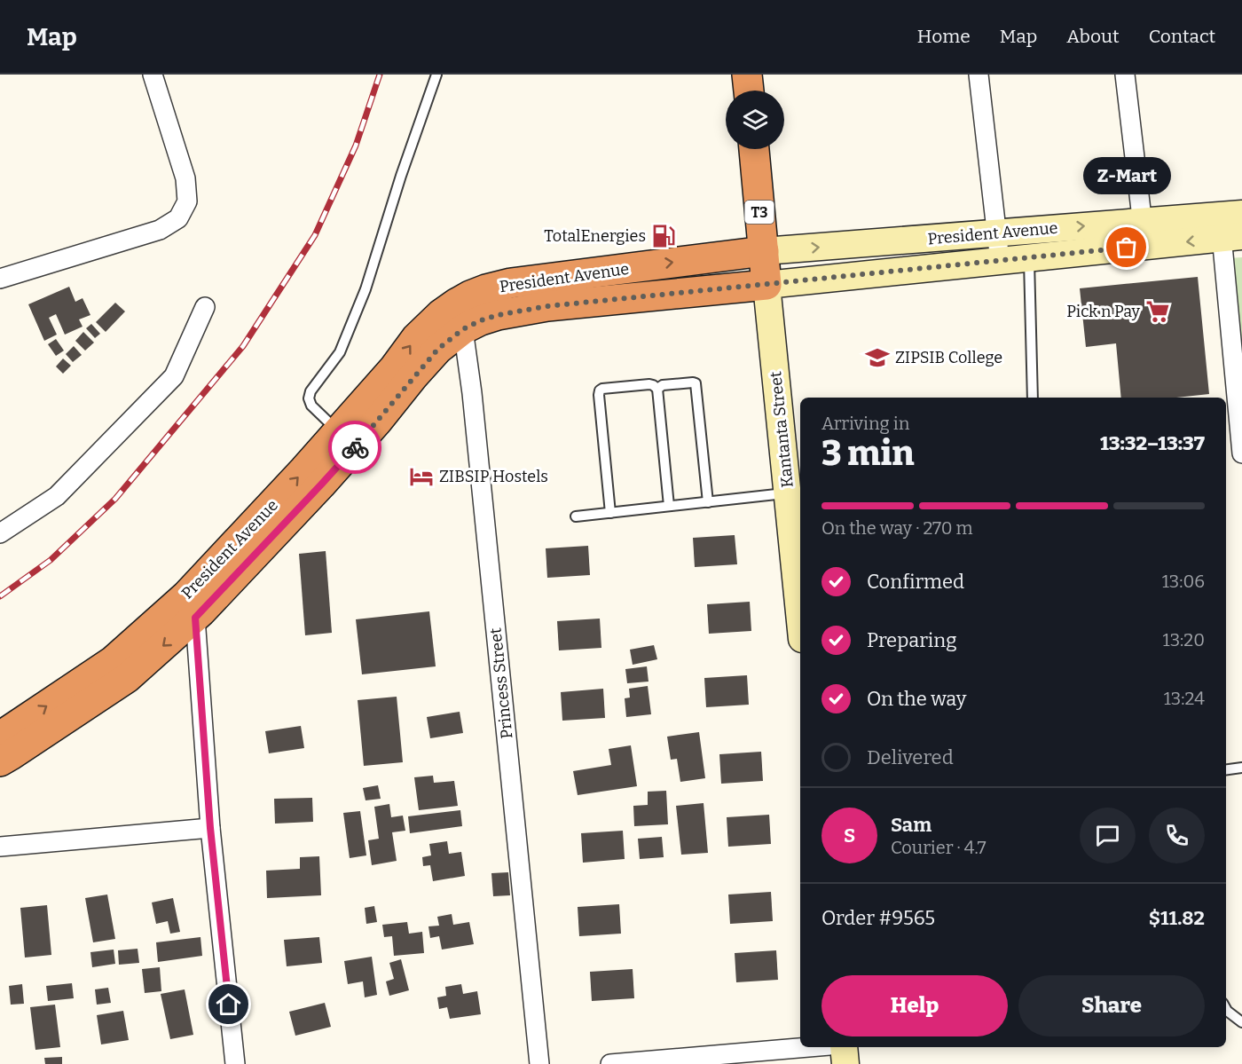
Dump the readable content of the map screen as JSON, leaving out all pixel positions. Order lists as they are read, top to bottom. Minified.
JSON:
{"streets":{"highway":["T3","President Avenue"],"main road":["Kantanta Street"],"street":["Princess Street"]},"crossings":[["T3","President Avenue"],["T3","Kantanta Street"],["President Avenue","Kantanta Street"],["President Avenue","Princess Street"]],"places":{"fuel station":["TotalEnergies"],"other":["Z-Mart"],"supermarket":["Pick n Pay"],"school or university":["ZIPSIB College"],"hotel":["ZIBSIP Hostels"]},"page":{"header":"Map","nav":["Home","Map","About","Contact"],"bubble":"Z-Mart","heading":["3 min","Arriving in","13:32–13:37"],"panel":["Sam","Courier · 4.7","Order #9565","$11.82"],"bar":"On the way · 270 m","list":[["Confirmed","13:06"],["Preparing","13:20"],["On the way","13:24"],"Delivered"],"round":"S","buttons":["Help","Share"]}}
